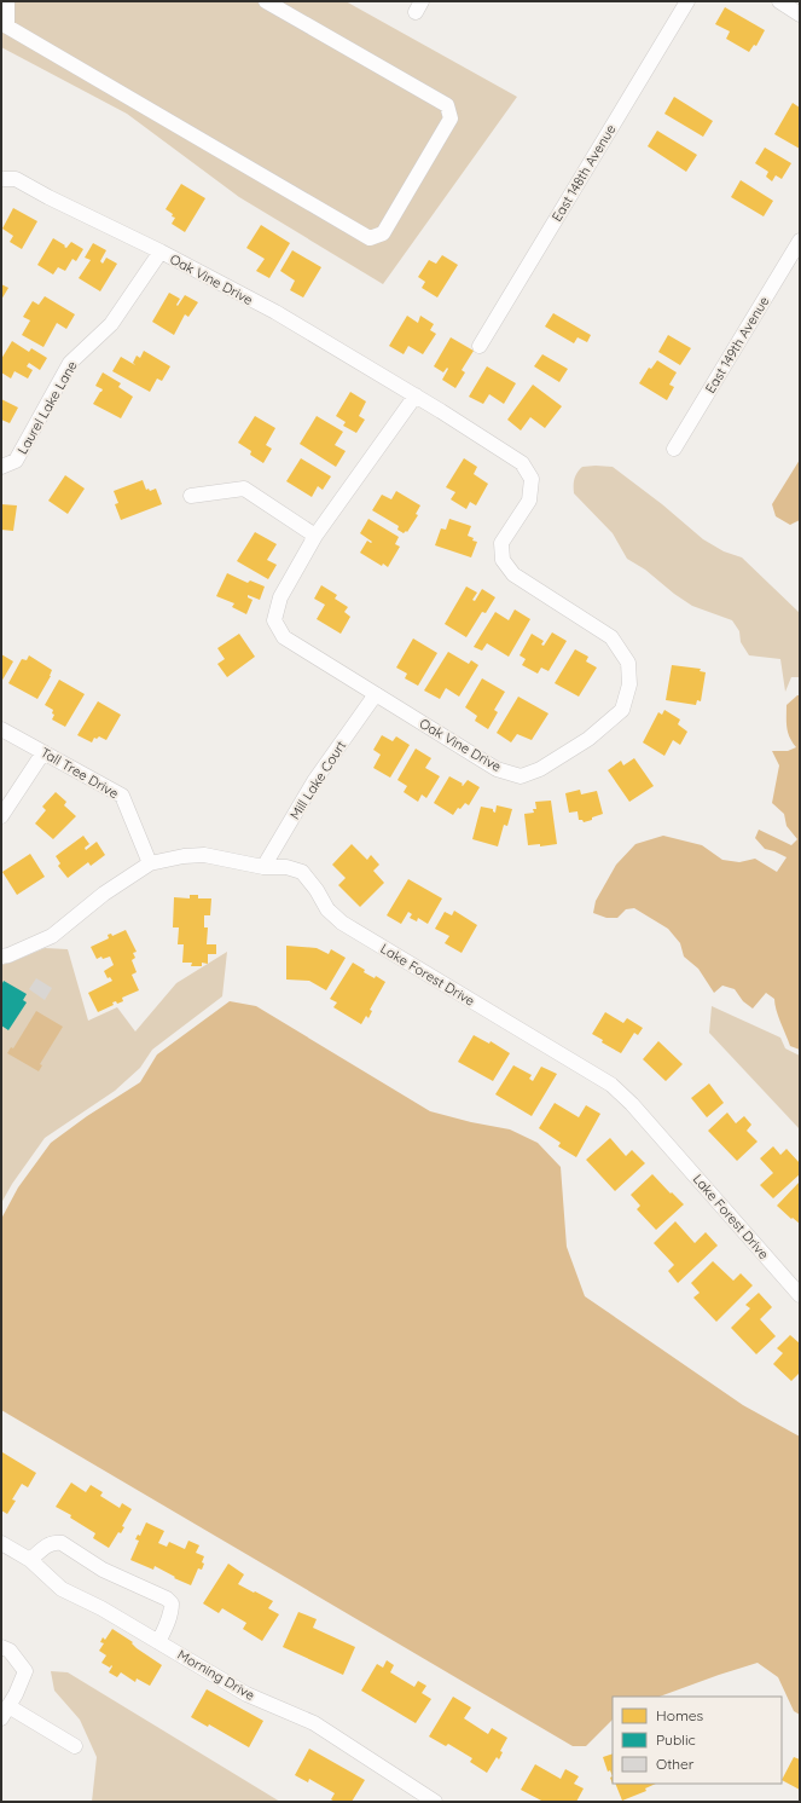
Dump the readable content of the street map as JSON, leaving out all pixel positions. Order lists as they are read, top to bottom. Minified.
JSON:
{"streets":{"street":["East 148th Avenue","Oak Vine Drive","East 149th Avenue","Laurel Lake Lane","Tall Tree Drive","Mill Lake Court","Lake Forest Drive","Morning Drive"]},"crossings":[["Oak Vine Drive","Laurel Lake Lane"],["Oak Vine Drive","Mill Lake Court"],["Tall Tree Drive","Lake Forest Drive"],["Mill Lake Court","Lake Forest Drive"]],"legend":["Homes","Public","Other"]}
